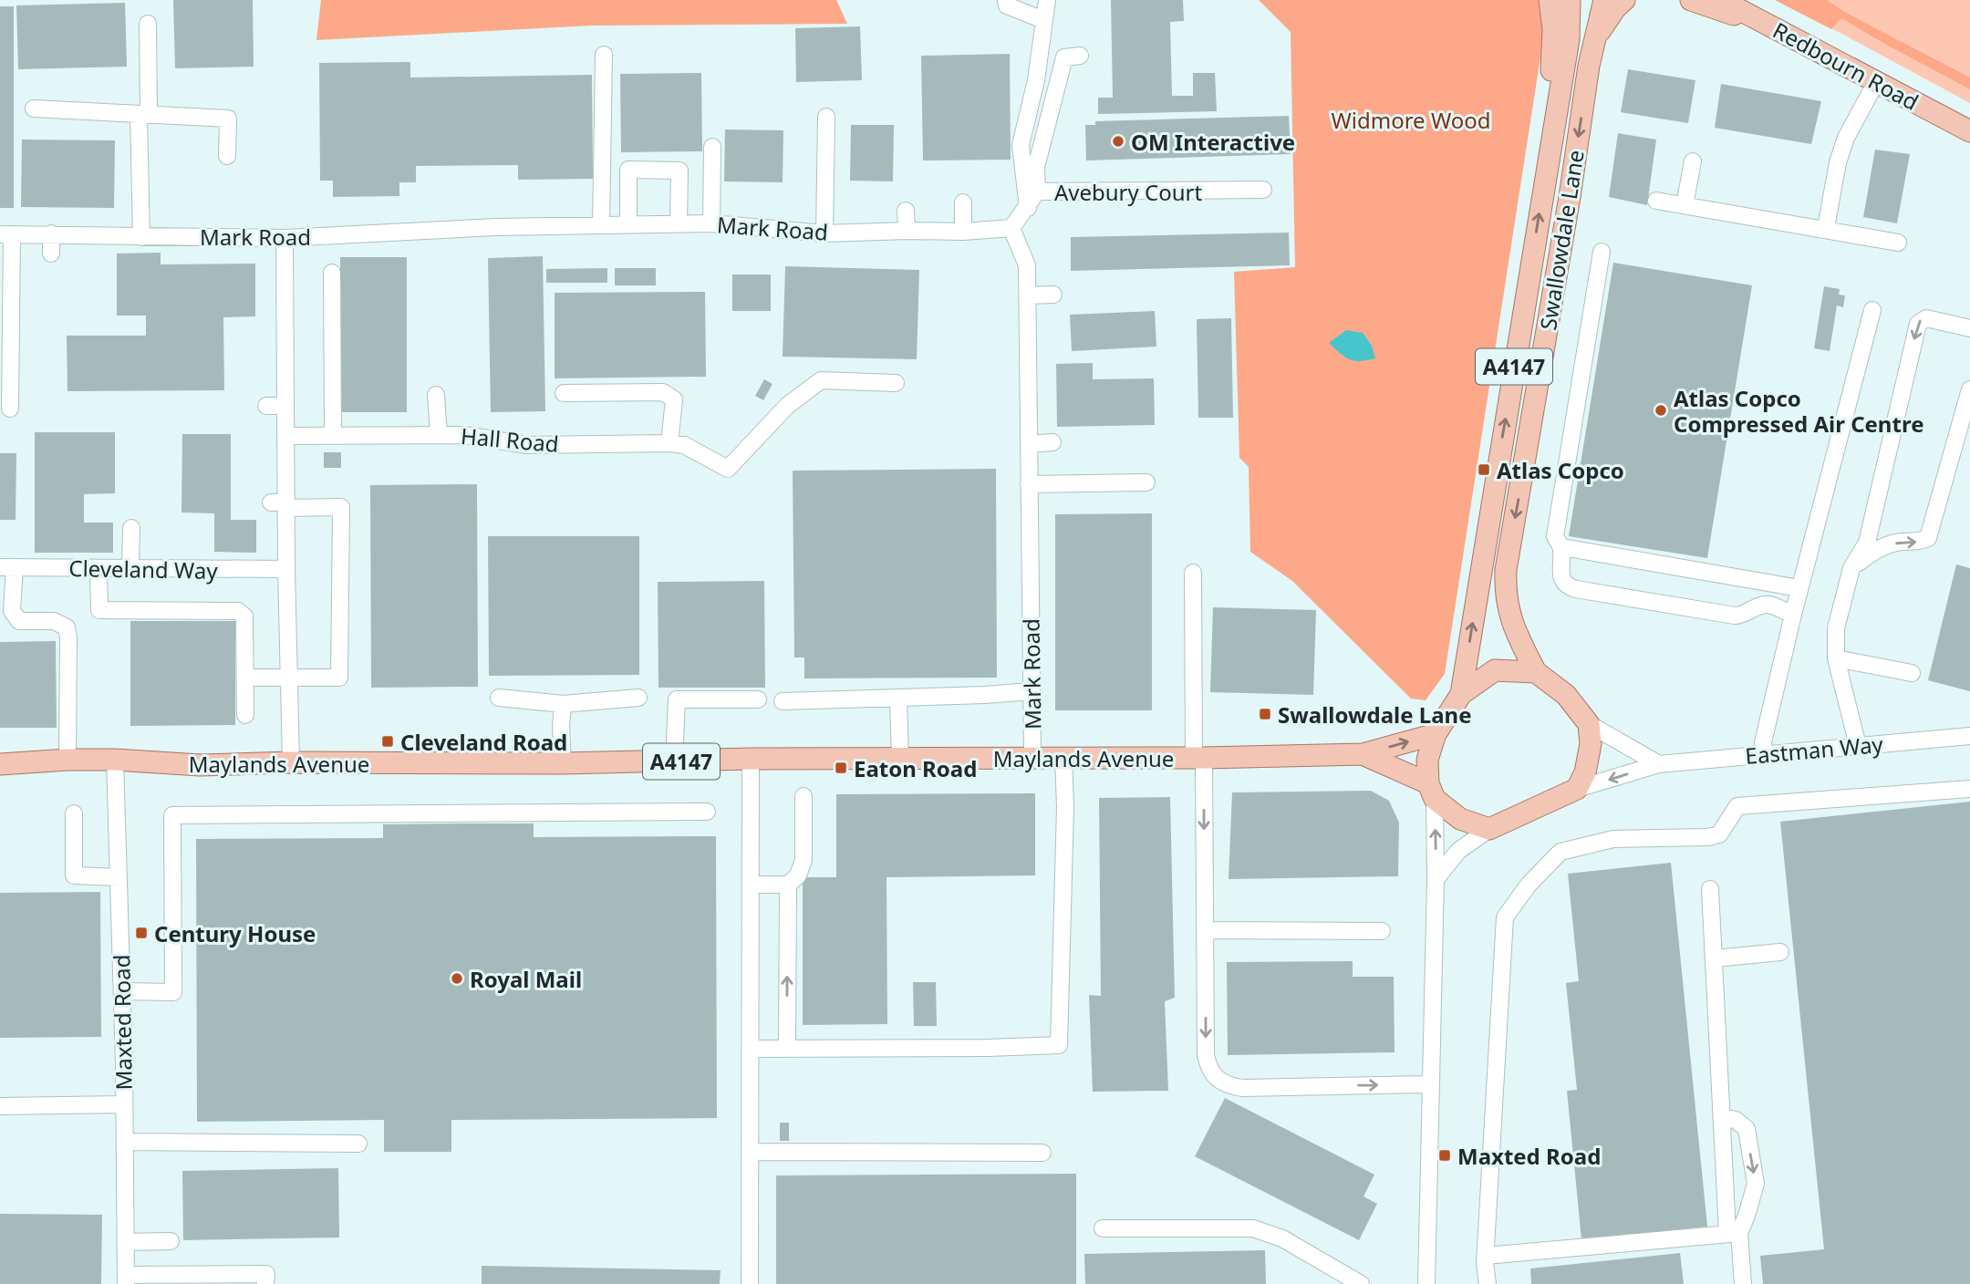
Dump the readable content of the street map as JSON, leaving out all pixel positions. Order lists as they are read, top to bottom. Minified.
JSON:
{"streets":{"main road":["Redbourn Road","Swallowdale Lane","A4147","Maylands Avenue"],"street":["Avebury Court","Mark Road","Hall Road","Cleveland Way","Eastman Way","Maxted Road"]},"crossings":[["Avebury Court","Mark Road"],["Mark Road","Maylands Avenue"],["Swallowdale Lane","Eastman Way"],["Swallowdale Lane","Maylands Avenue"],["Eastman Way","Maylands Avenue"],["Maylands Avenue","Maxted Road"]],"parks":["Widmore Wood"],"places":{"other":["OM Interactive","Atlas Copco Compressed Air Centre","Royal Mail"],"transit":["Atlas Copco","Swallowdale Lane","Cleveland Road","Eaton Road","Century House","Maxted Road"]}}
